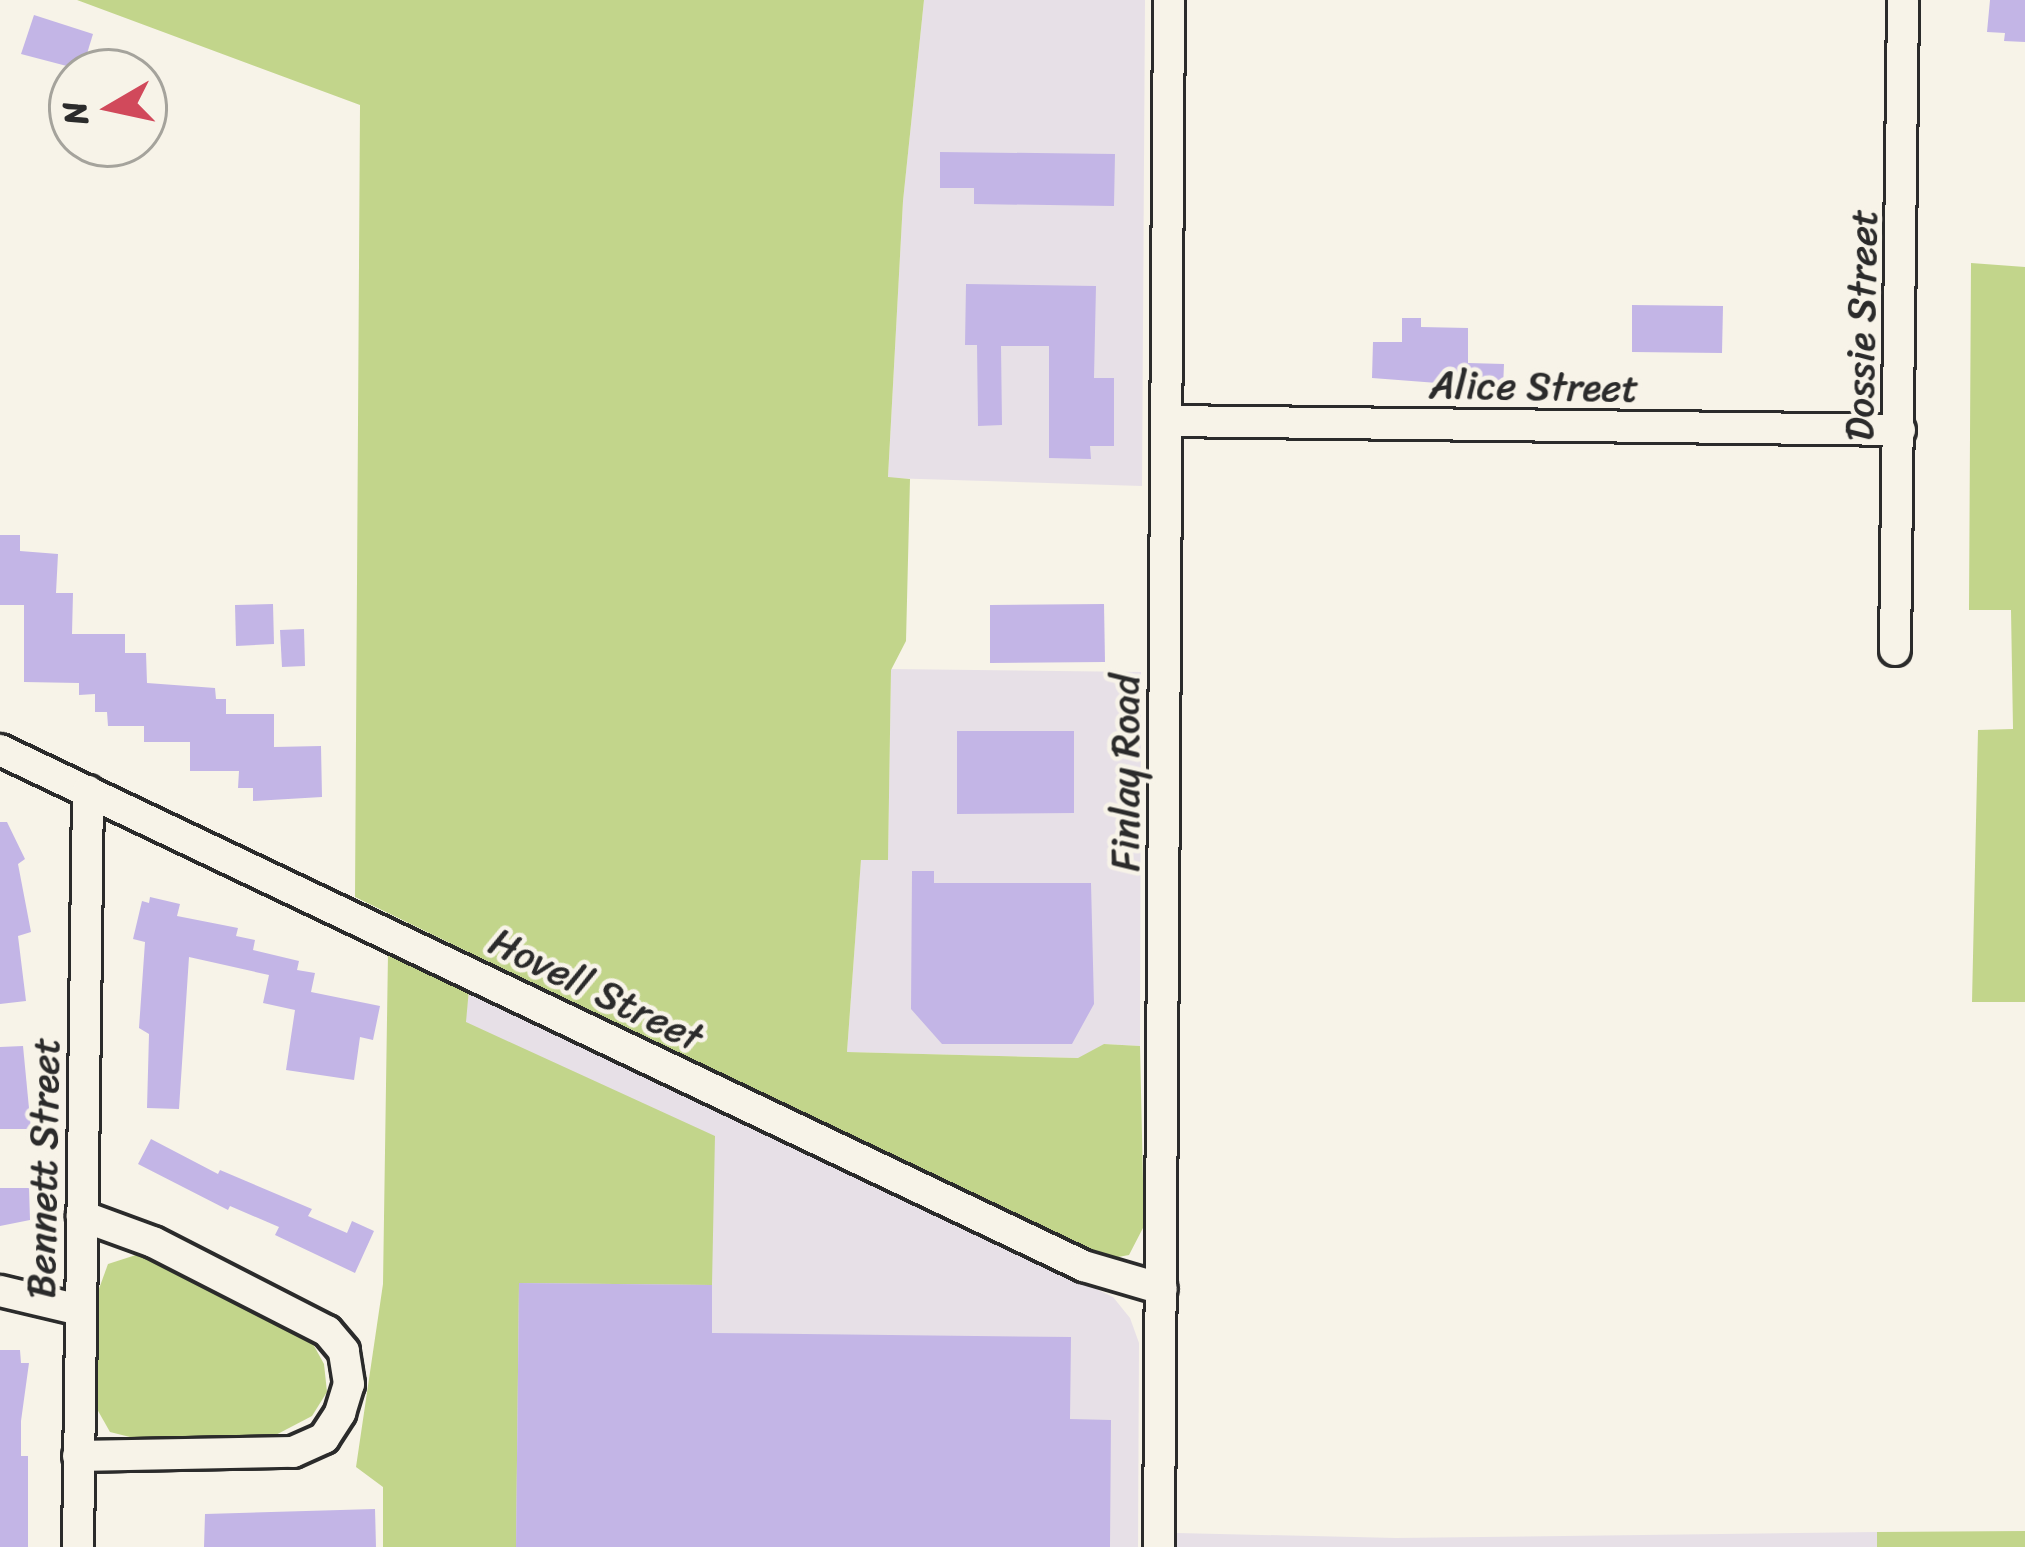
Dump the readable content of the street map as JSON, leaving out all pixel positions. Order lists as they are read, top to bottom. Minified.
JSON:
{"streets":{"street":["Dossie Street","Alice Street","Finlay Road","Hovell Street","Bennett Street"]},"crossings":[["Dossie Street","Alice Street"],["Alice Street","Finlay Road"],["Finlay Road","Hovell Street"],["Hovell Street","Bennett Street"]],"north":"left"}
